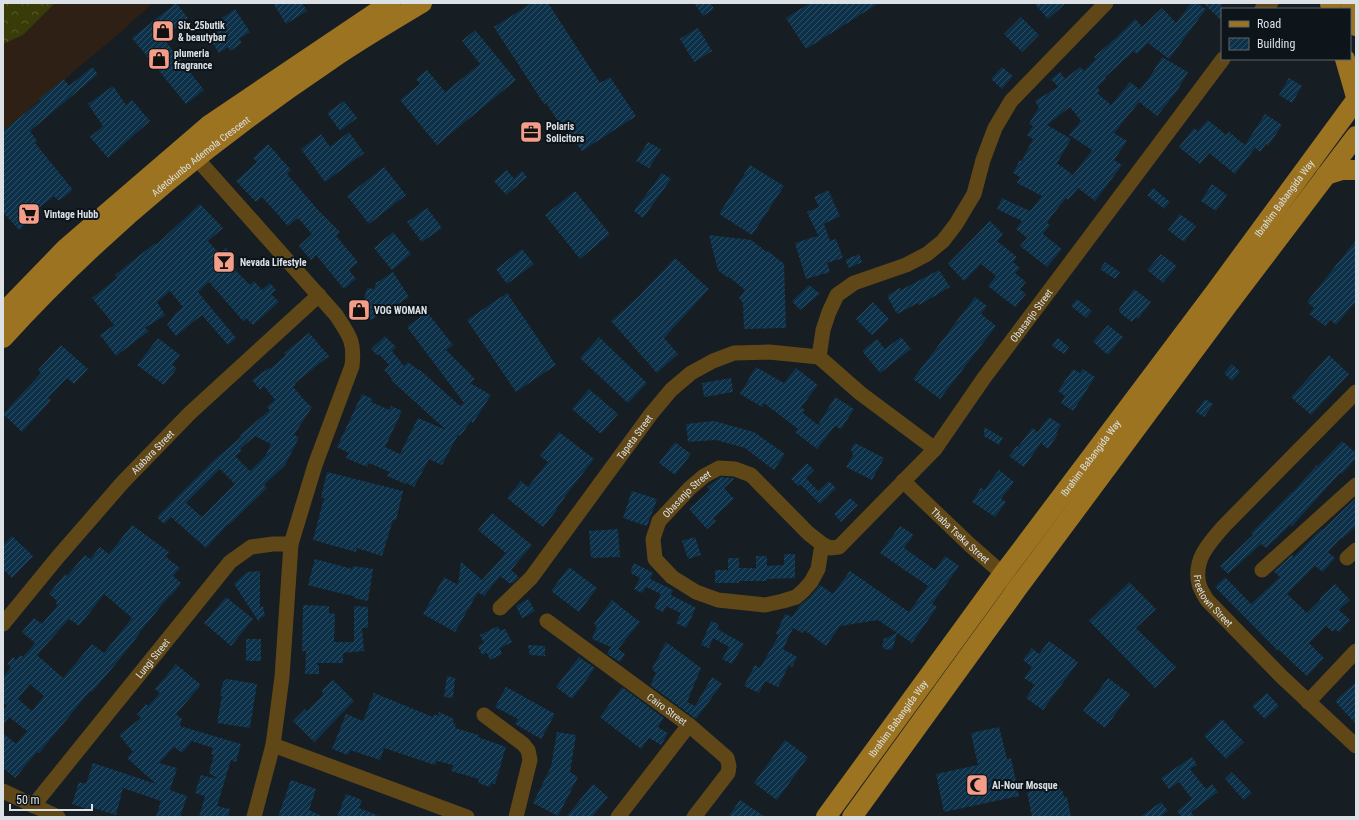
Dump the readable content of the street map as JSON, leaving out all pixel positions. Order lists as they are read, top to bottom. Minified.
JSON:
{"streets":{"main road":["Adetokunbo Ademola Crescent","Ibrahim Babangida Way"],"street":["Obasanjo Street","Tapeta Street","Atabara Street","Thaba Tseka Street","Freetown Street","Lungi Street","Cairo Street"]},"crossings":[["Ibrahim Babangida Way","Thaba Tseka Street"],["Obasanjo Street","Thaba Tseka Street"]],"places":{"shop":["Six_25butik & beautybar","plumeria fragrance","VOG WOMAN"],"office":["Polaris Solicitors"],"supermarket":["Vintage Hubb"],"bar":["Nevada Lifestyle"],"mosque":["Al-Nour Mosque"]},"legend":["Road","Building"],"scale_bar":"50 m"}
